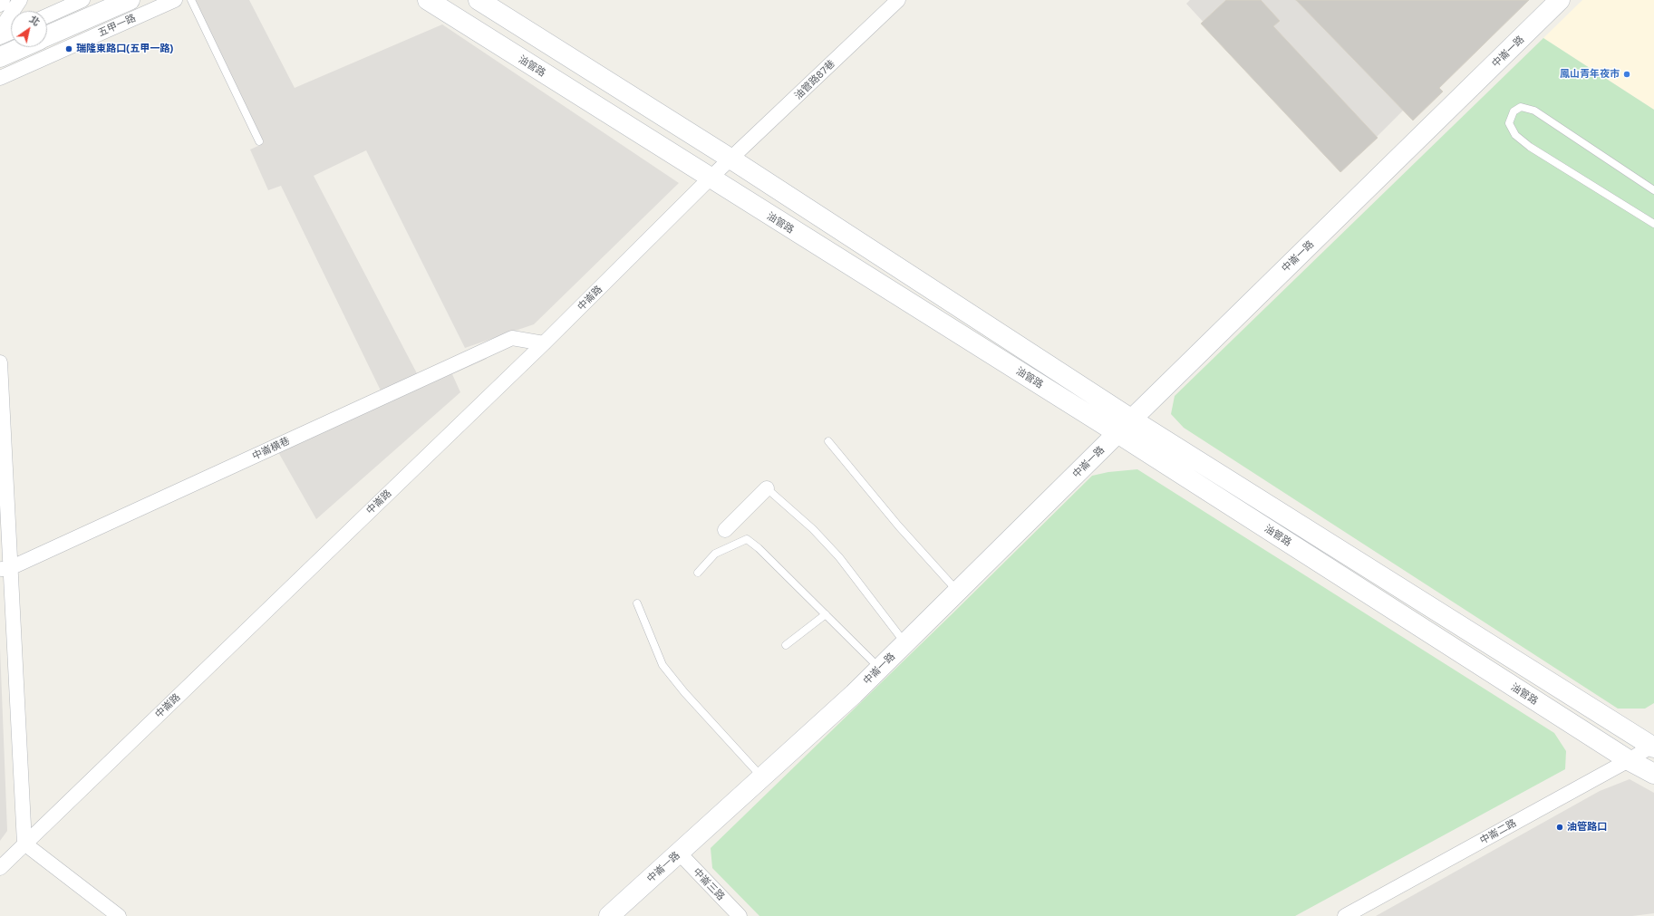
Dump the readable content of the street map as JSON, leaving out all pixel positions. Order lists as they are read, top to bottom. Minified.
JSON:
{"streets":{"street":["五甲一路","中崙一路","油管路","油管路87巷","中崙路","中崙橫巷","中崙二路","中崙三路"]},"crossings":[["中崙一路","油管路"],["中崙一路","中崙三路"],["油管路","油管路87巷"],["油管路","中崙路"],["油管路","中崙二路"],["油管路87巷","中崙路"],["中崙路","中崙橫巷"]],"places":["瑞隆東路口(五甲一路)","鳳山青年夜市","油管路口"],"north":"top right"}
